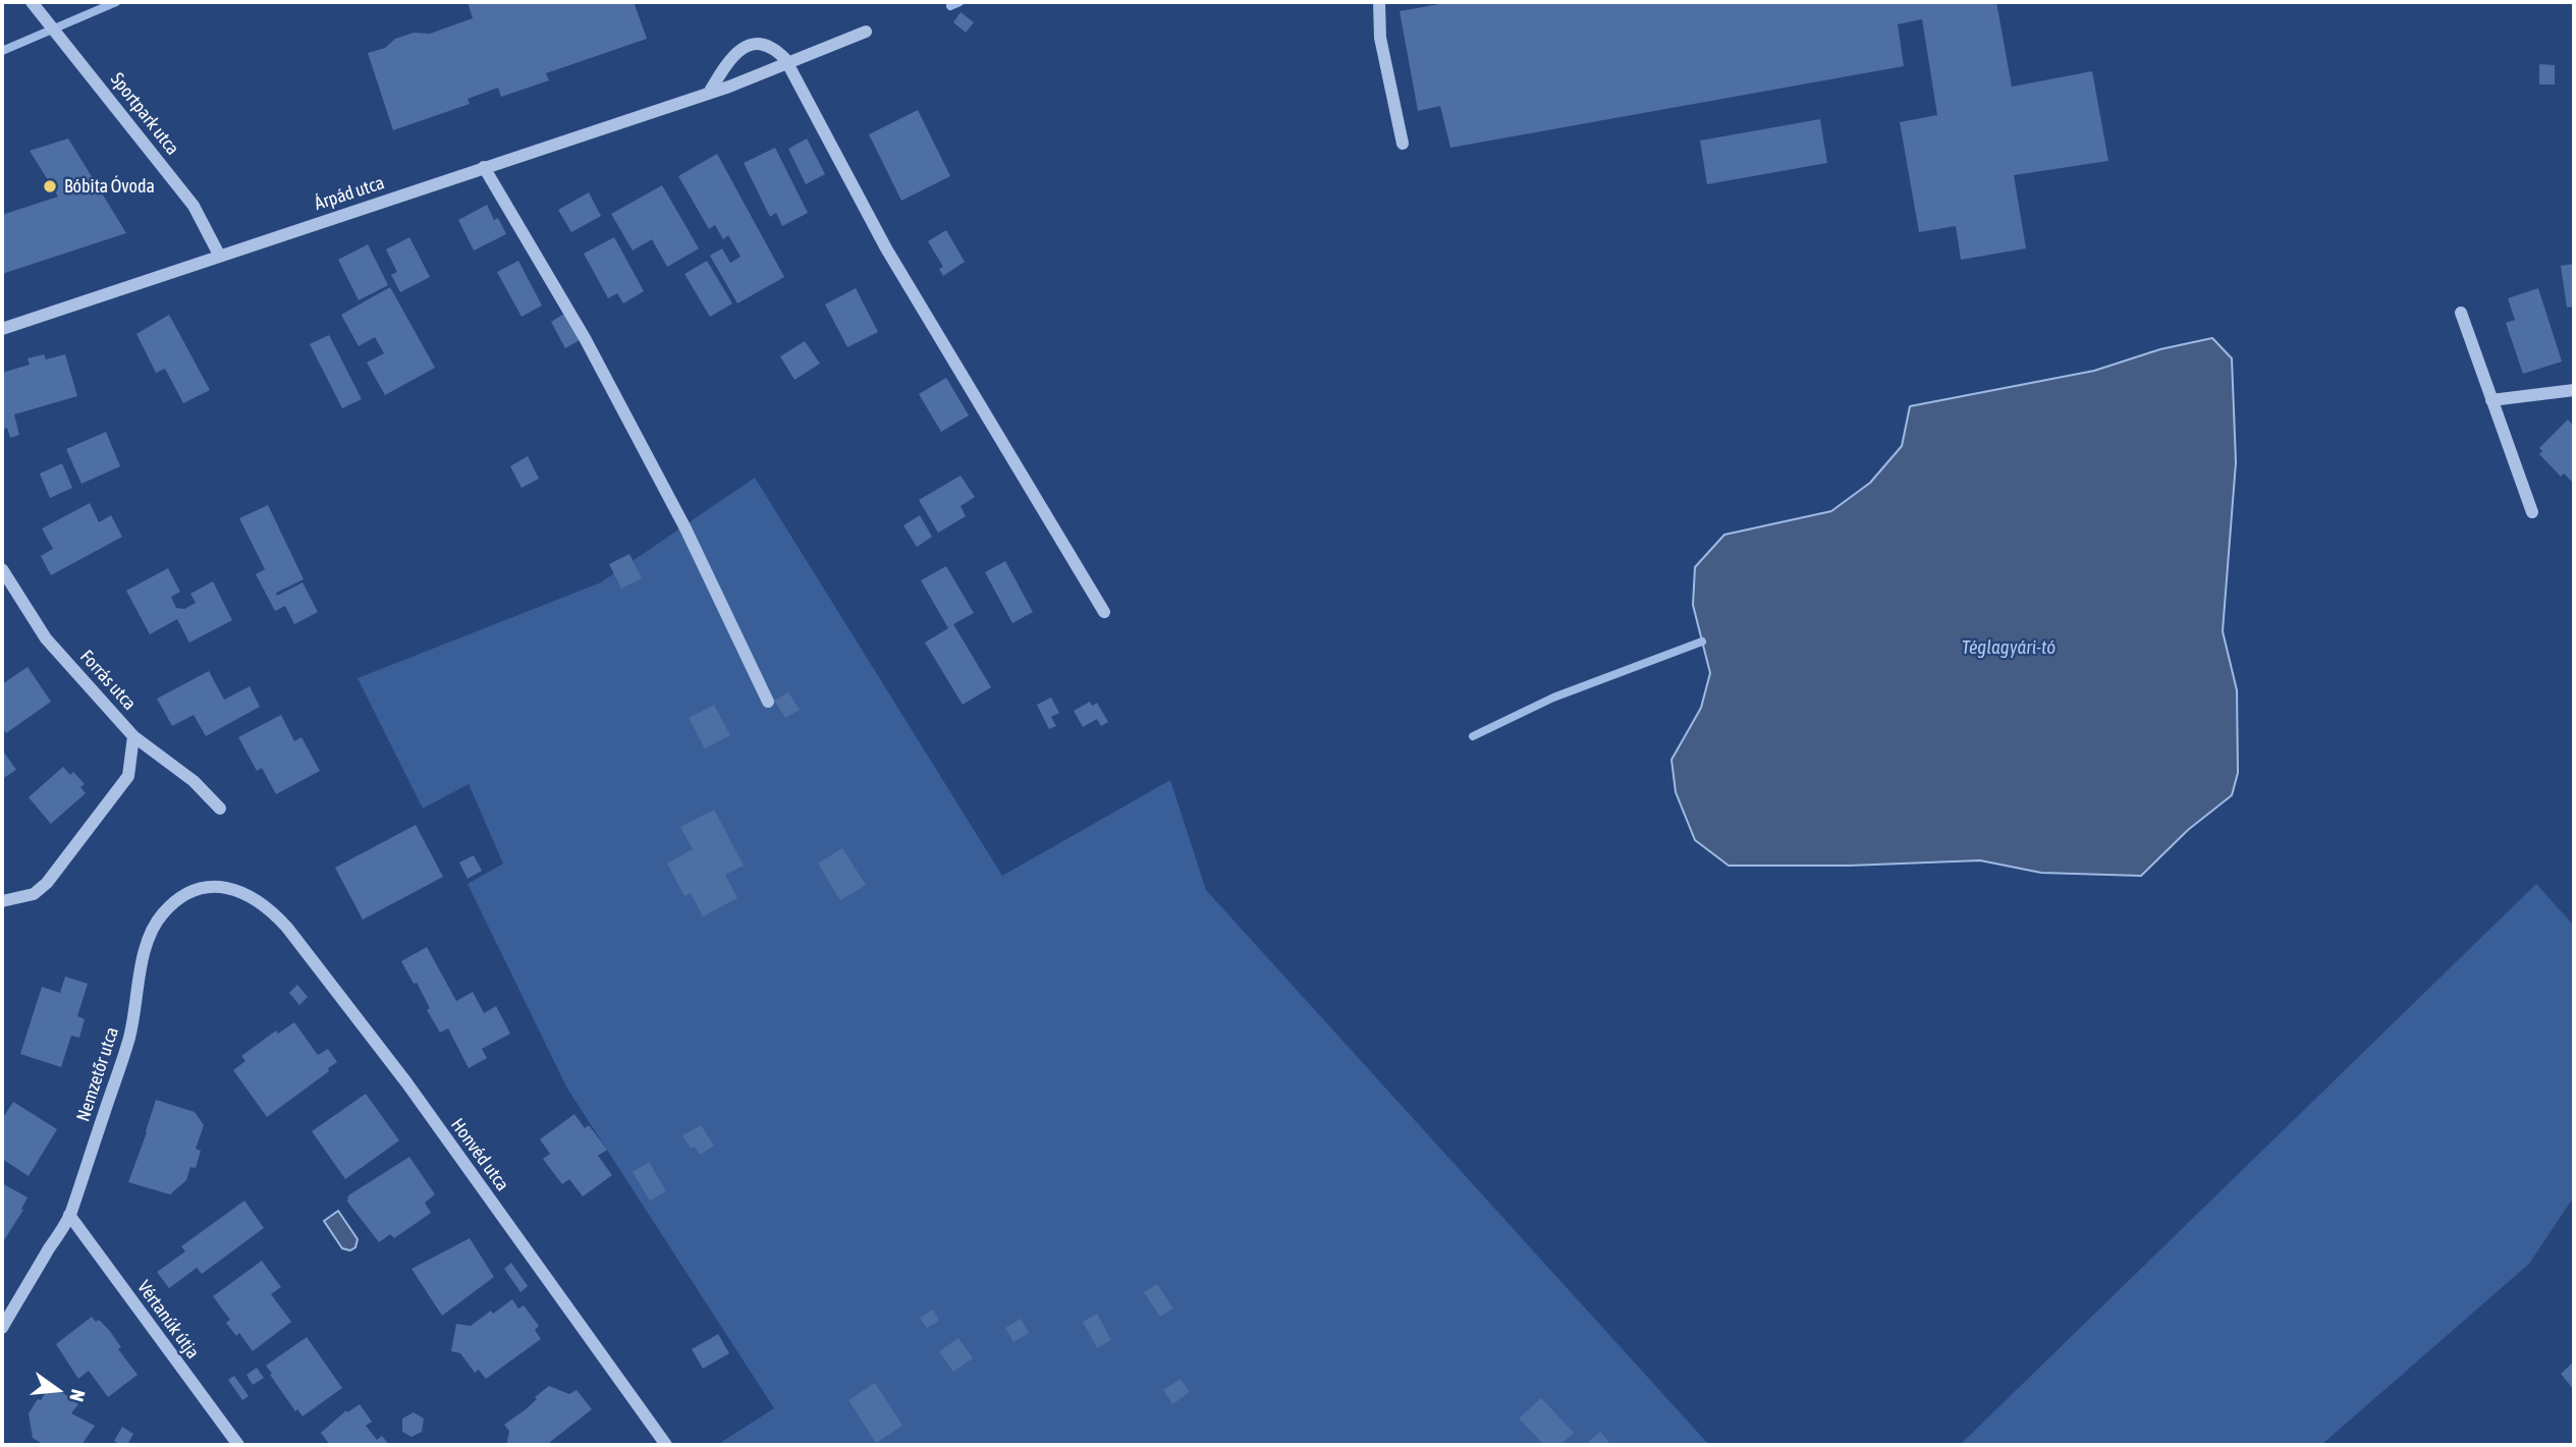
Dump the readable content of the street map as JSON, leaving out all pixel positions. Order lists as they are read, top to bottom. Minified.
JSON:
{"streets":{"street":["Sportpark utca","Árpád utca","Forrás utca","Nemzetőr utca","Honvéd utca","Vértanúk útja"]},"crossings":[["Sportpark utca","Árpád utca"],["Nemzetőr utca","Honvéd utca"],["Nemzetőr utca","Vértanúk útja"]],"water":["Téglagyári-tó"],"places":["Bóbita Óvoda"],"north":"right"}
